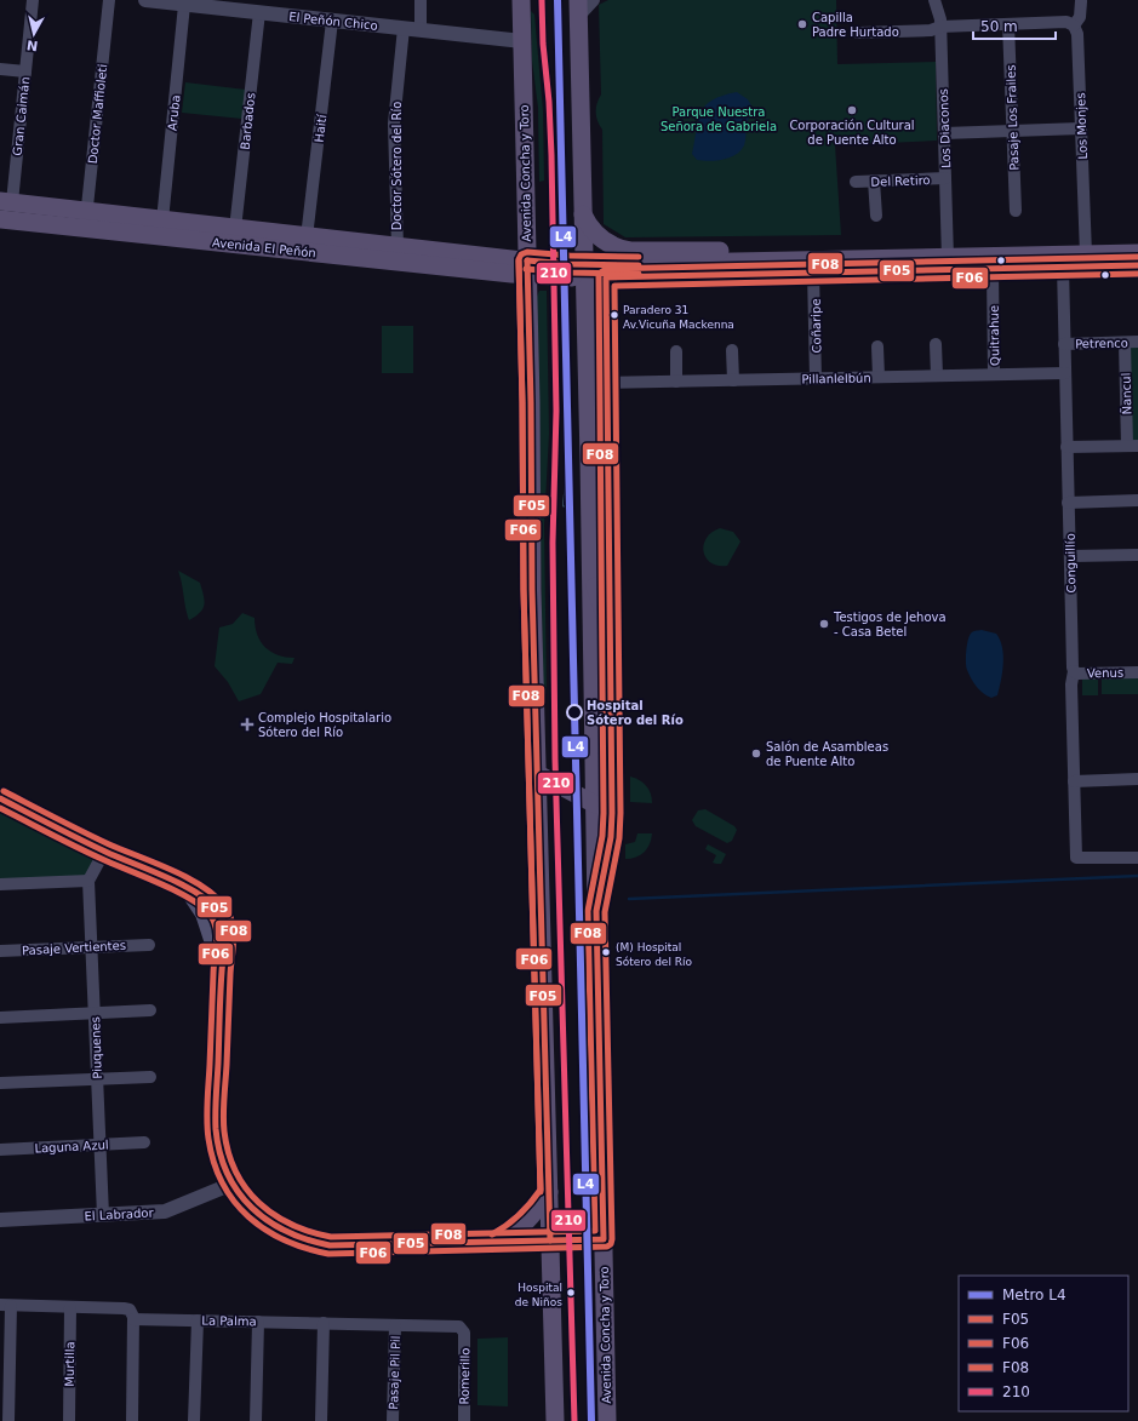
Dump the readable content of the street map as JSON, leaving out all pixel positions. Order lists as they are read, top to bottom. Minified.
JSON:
{"streets":{"main road":["Avenida Concha y Toro","Avenida El Peñón"],"street":["El Peñón Chico","Aruba","Doctor Maffioleti","Gran Caimán","Pasaje Los Frailes","Barbados","Los Monjes","Haití","Los Diaconos","Doctor Sótero del Río","Del Retiro","Coñaripe","Quitrahue","Petrenco","Pillanlelbún","Ñancul","Conguillío","Venus","Pasaje Vertientes","Piuquenes","Laguna Azul","El Labrador","La Palma","Murtilla","Pasaje Pil Pil","Romerillo"]},"crossings":[["El Peñón Chico","Aruba"],["El Peñón Chico","Barbados"],["El Peñón Chico","Haití"],["El Peñón Chico","Doctor Sótero del Río"],["El Peñón Chico","Avenida Concha y Toro"],["Aruba","Avenida El Peñón"],["Doctor Maffioleti","Avenida El Peñón"],["Gran Caimán","Avenida El Peñón"],["Barbados","Avenida El Peñón"],["Haití","Avenida El Peñón"],["Los Diaconos","Del Retiro"],["Doctor Sótero del Río","Avenida El Peñón"],["Avenida Concha y Toro","Avenida El Peñón"],["Coñaripe","Pillanlelbún"],["Quitrahue","Pillanlelbún"],["Petrenco","Ñancul"],["Petrenco","Conguillío"],["Pillanlelbún","Conguillío"],["Conguillío","Venus"],["Pasaje Vertientes","Piuquenes"],["Piuquenes","Laguna Azul"],["Piuquenes","El Labrador"],["La Palma","Pasaje Pil Pil"],["La Palma","Romerillo"]],"parks":["Parque Nuestra Señora de Gabriela"],"places":{"other":["Capilla Padre Hurtado","Corporación Cultural de Puente Alto","Paradero 31 Av.Vicuña Mackenna","Testigos de Jehova - Casa Betel","Hospital Sótero del Río","Salón de Asambleas de Puente Alto","(M) Hospital Sótero del Río","Hospital de Niños"],"health":["Complejo Hospitalario Sótero del Río"]},"lines":["metro line L4","transit line 210","transit line F08","transit line F05","transit line F06"],"legend":["Metro L4","F05","F06","F08","210"],"scale_bar":"50 m","north":"bottom"}
